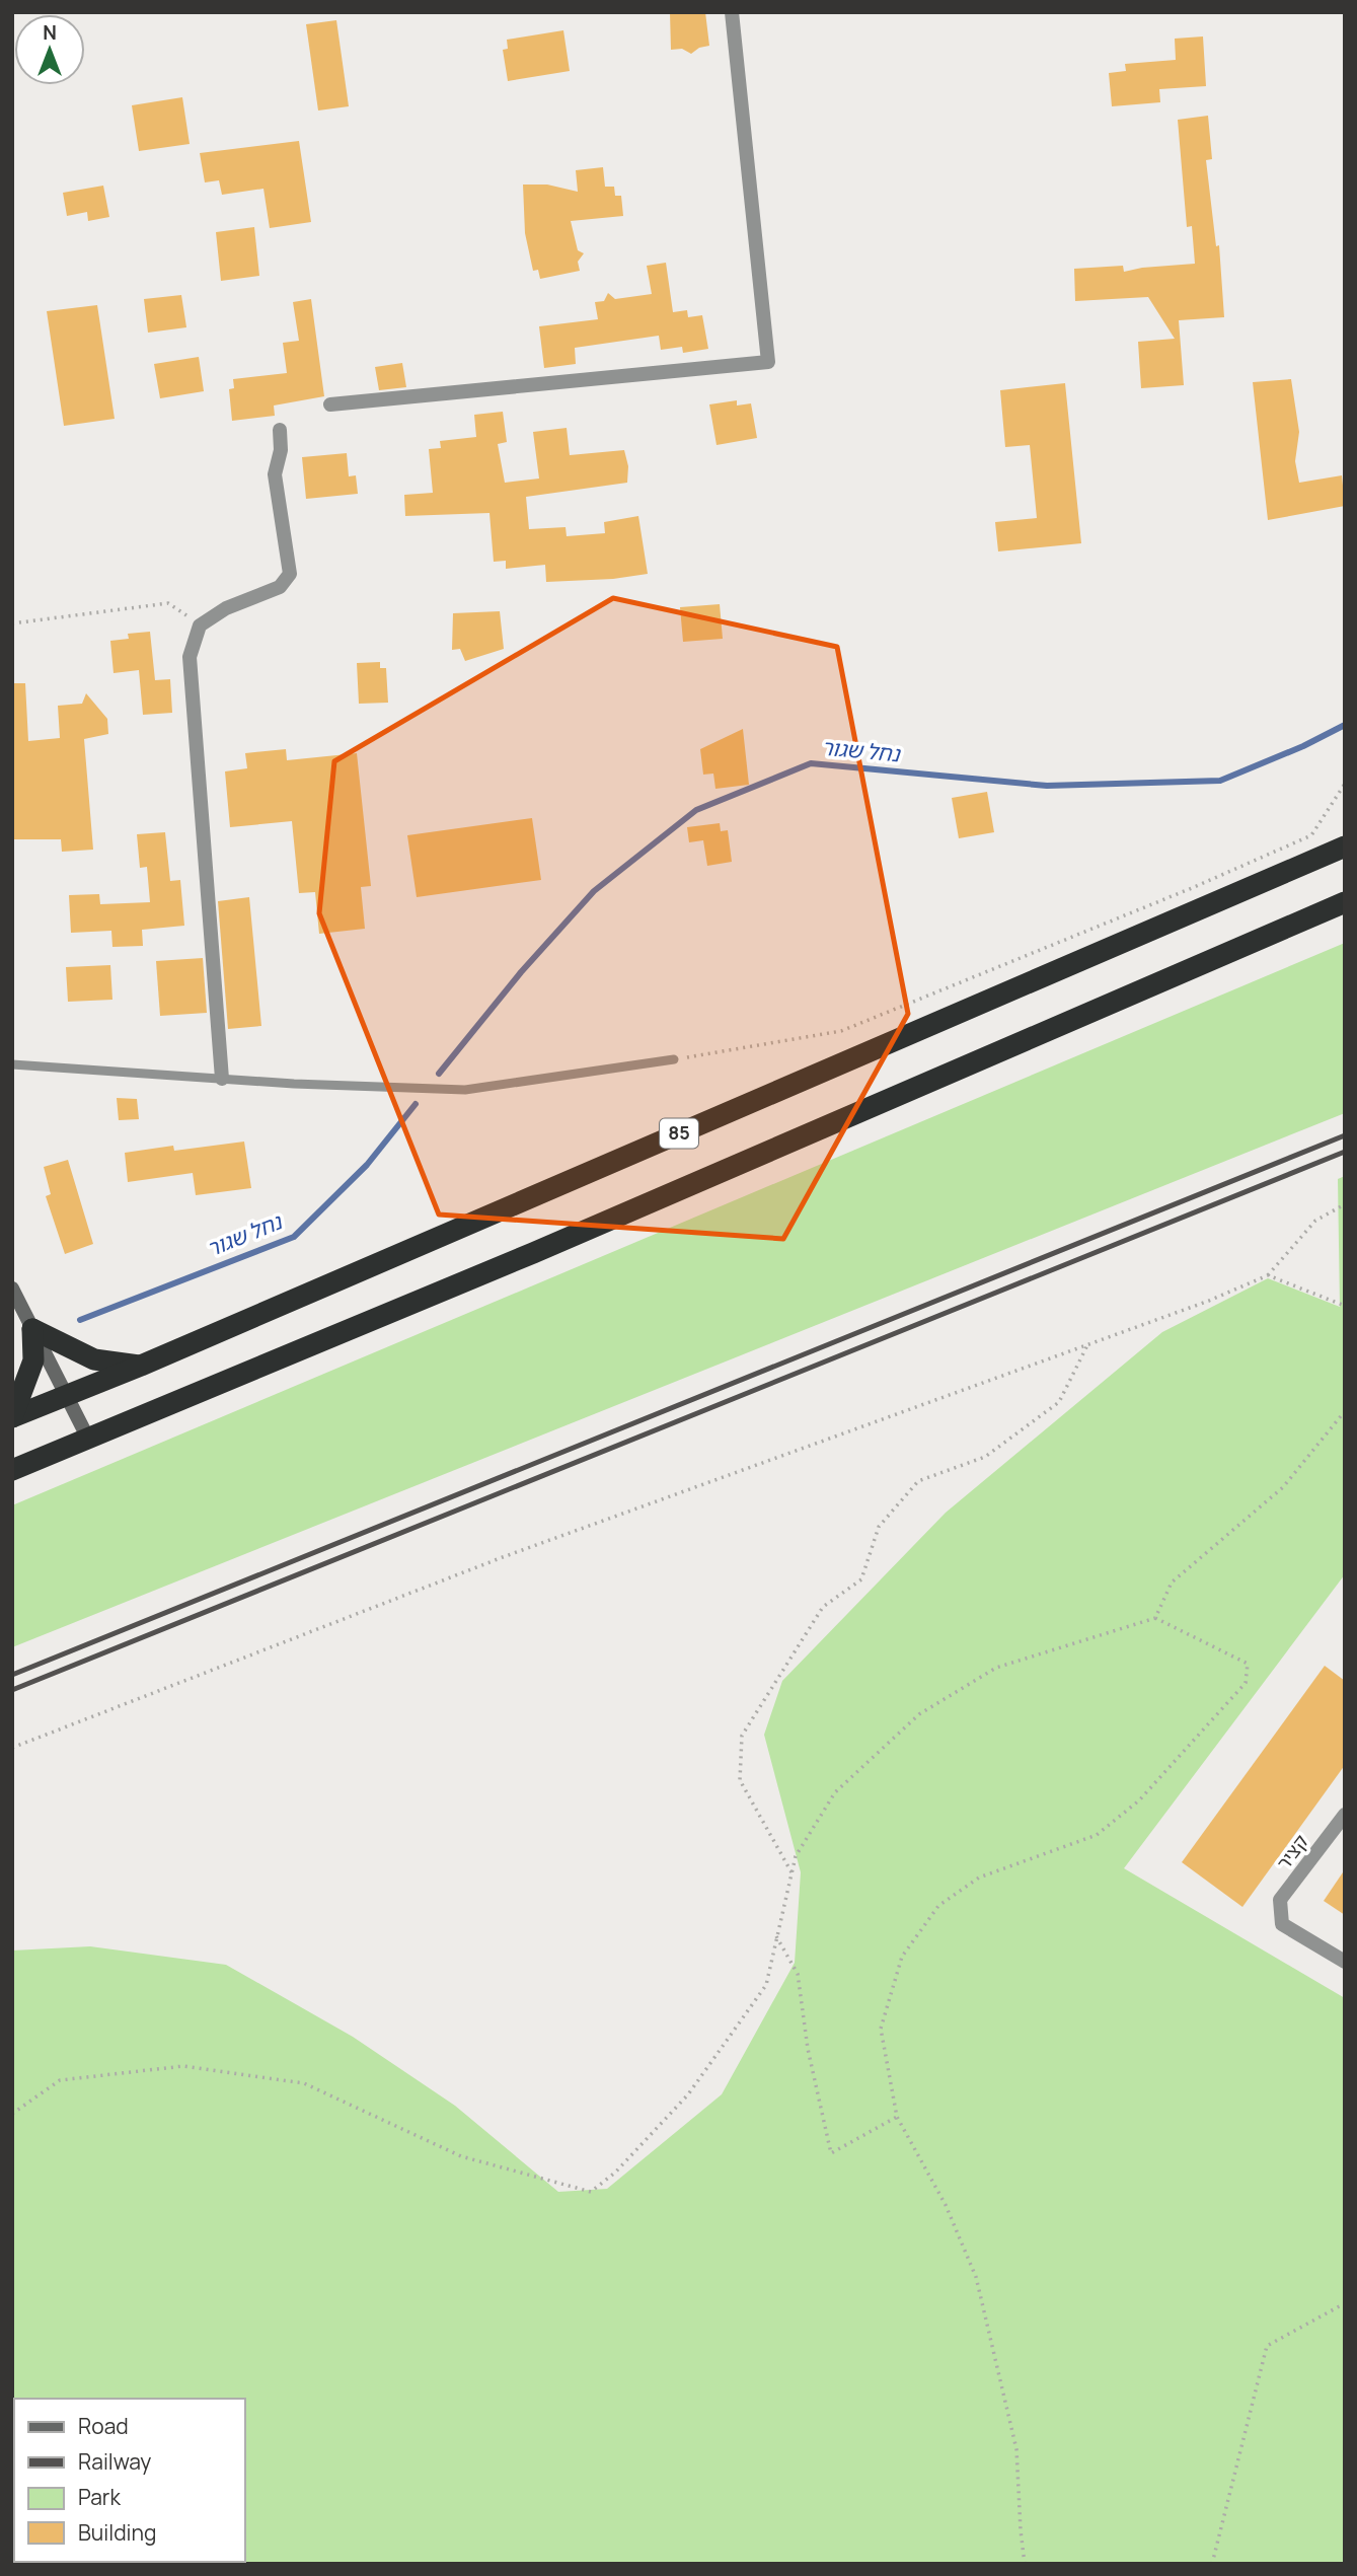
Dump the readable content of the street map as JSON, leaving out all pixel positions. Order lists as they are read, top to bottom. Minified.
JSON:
{"streets":{"highway":["85"],"street":["קציר"]},"water":["נחל שגור"],"legend":["Road","Railway","Park","Building"],"north":"top"}
